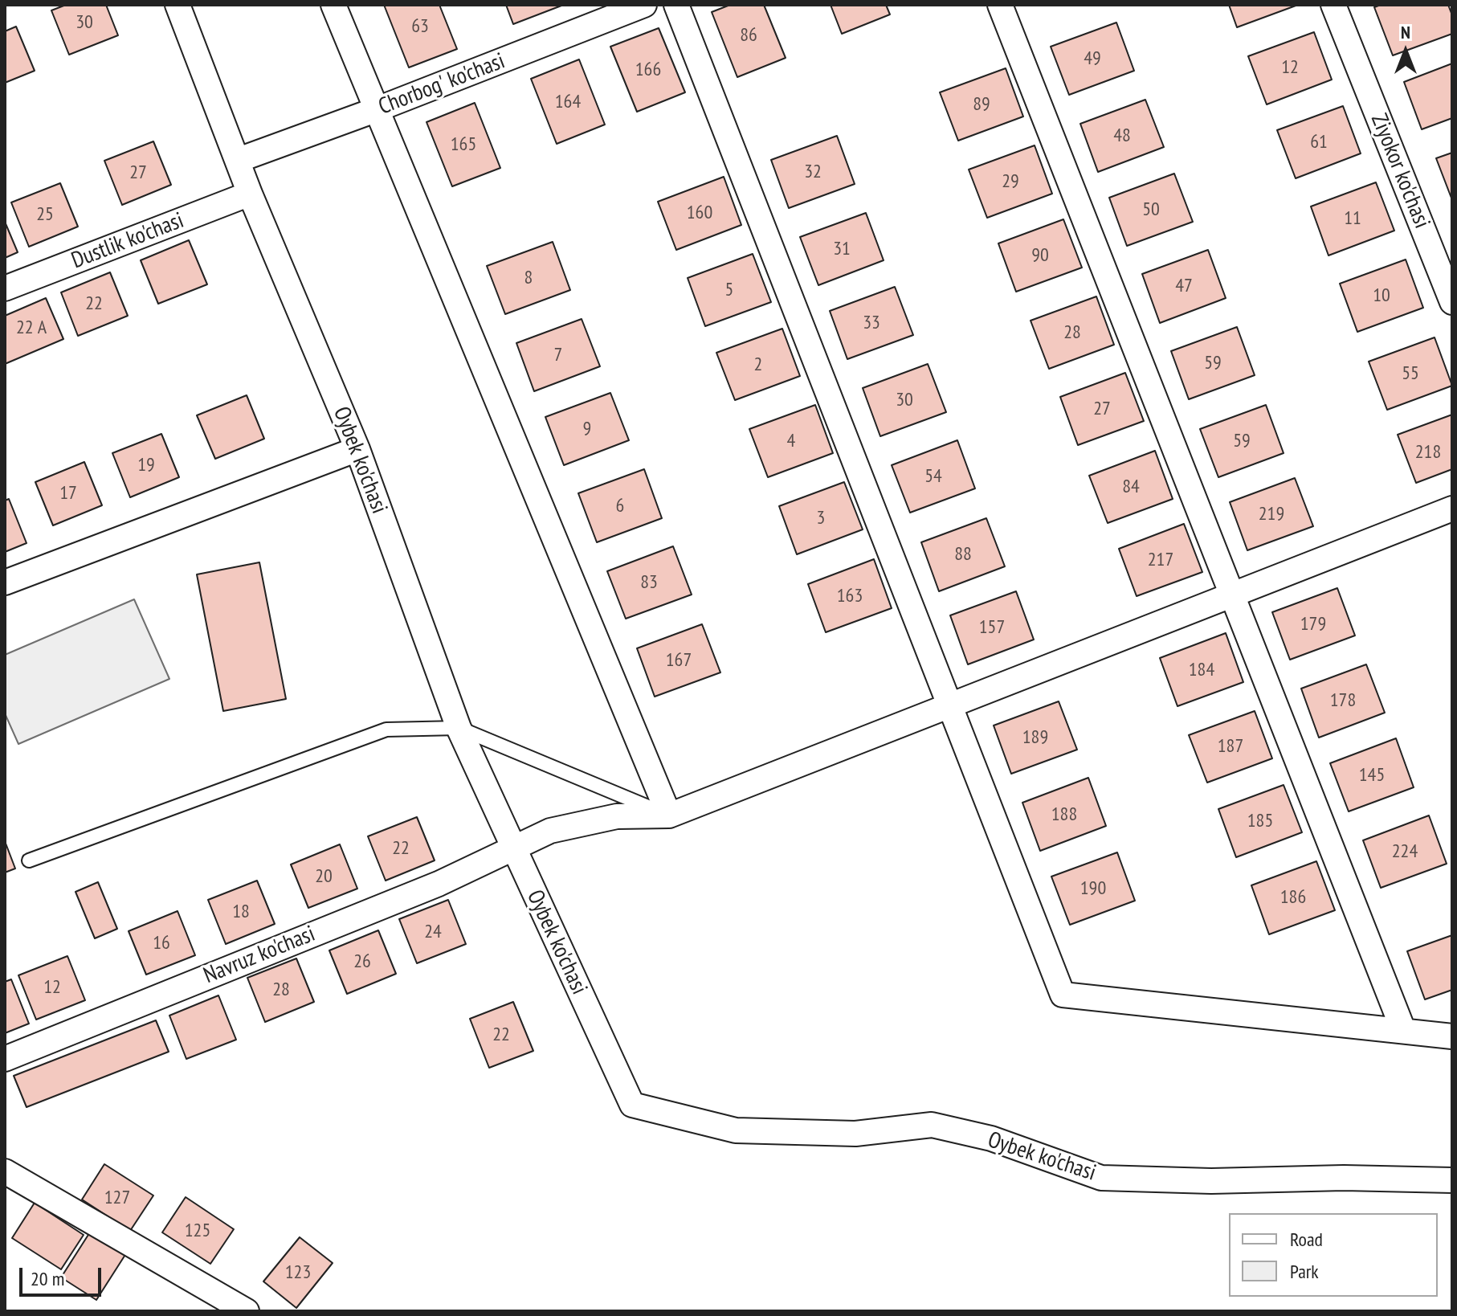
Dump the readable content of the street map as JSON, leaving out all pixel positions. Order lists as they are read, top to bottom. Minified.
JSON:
{"streets":{"street":["Chorbog' ko'chasi","Ziyokor ko'chasi","Dustlik ko'chasi","Oybek ko'chasi","Navruz ko'chasi"]},"crossings":[["Chorbog' ko'chasi","Oybek ko'chasi"],["Dustlik ko'chasi","Oybek ko'chasi"],["Oybek ko'chasi","Navruz ko'chasi"]],"house_numbers":["30","63","86","49","12","166","164","89","48","61","165","32","27","29","50","160","25","11","31","90","8","47","5","10","22","33","22 А","28","7","59","2","55","30","27","9","4","59","218","19","54","84","17","6","219","3","88","217","83","163","179","157","167","184","178","189","187","145","188","185","22","224","20","190","186","18","24","16","26","12","28","22","127","125","123"],"legend":["Road","Park"],"scale_bar":"20 m","north":"top"}
